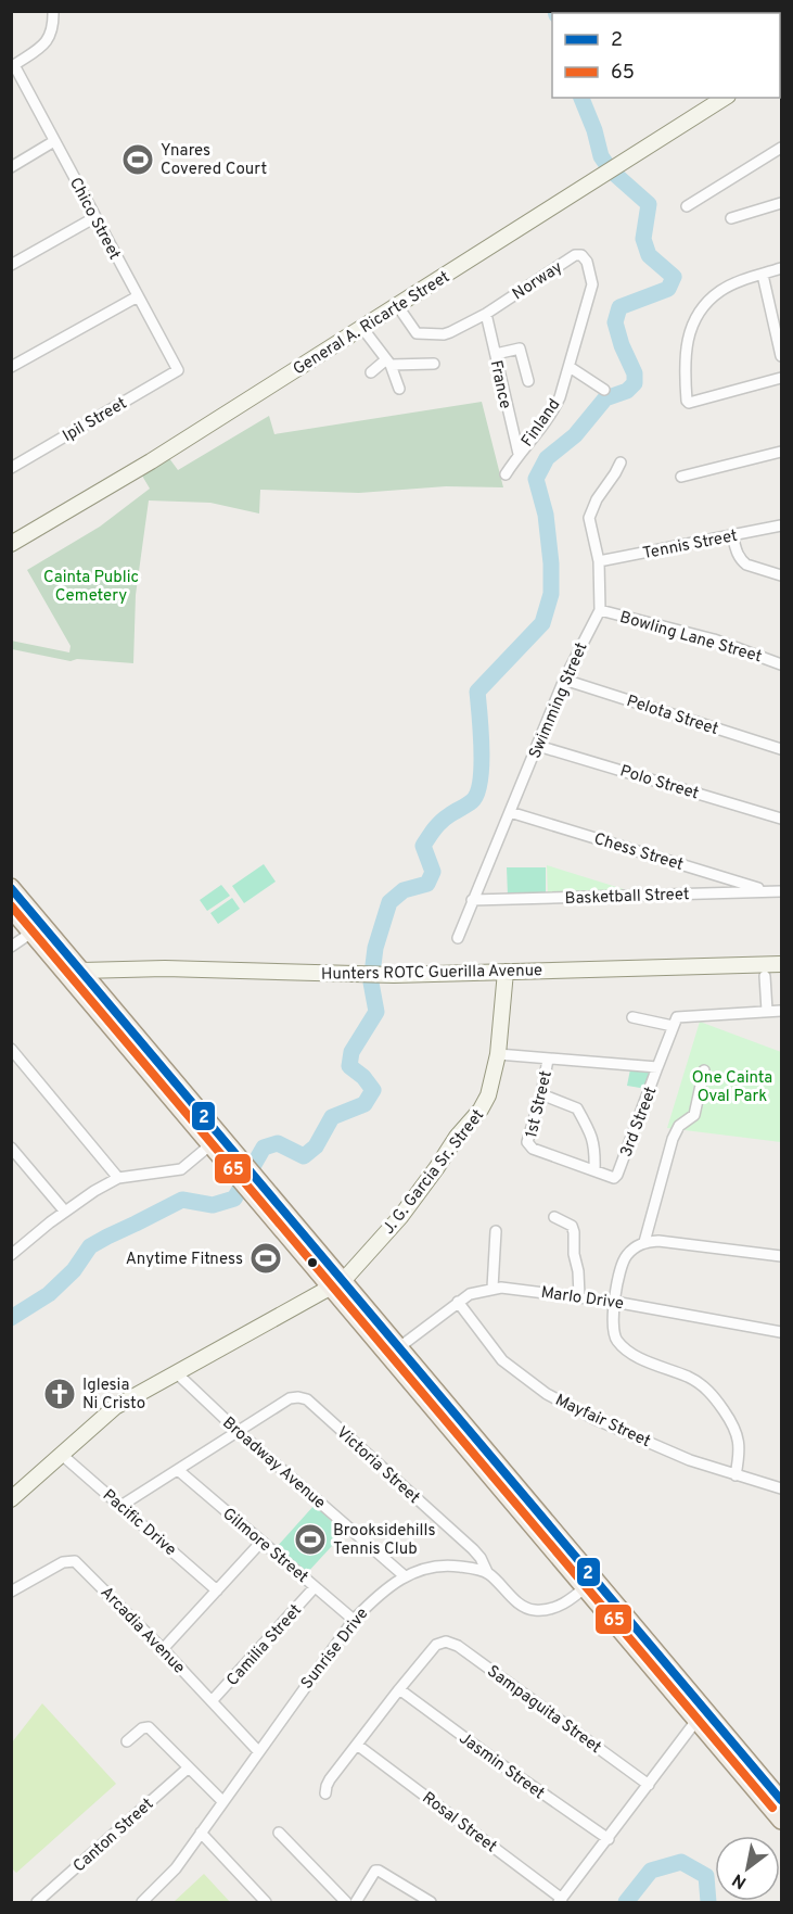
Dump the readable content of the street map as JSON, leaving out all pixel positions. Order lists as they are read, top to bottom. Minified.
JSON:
{"streets":{"street":["Chico Street","Norway","General A. Ricarte Street","France","Ipil Street","Finland","Tennis Street","Bowling Lane Street","Swimming Street","Pelota Street","Polo Street","Chess Street","Basketball Street","Hunters ROTC Guerilla Avenue","1st Street","3rd Street","J. G. Garcia Sr. Street","Marlo Drive","Mayfair Street","Broadway Avenue","Victoria Street","Pacific Drive","Gilmore Street","Arcadia Avenue","Camilia Street","Sunrise Drive","Sampaguita Street","Jasmin Street","Rosal Street","Canton Street"]},"crossings":[["Chico Street","Ipil Street"],["Norway","General A. Ricarte Street"],["Norway","France"],["Norway","Finland"],["France","Finland"],["Tennis Street","Swimming Street"],["Bowling Lane Street","Swimming Street"],["Swimming Street","Pelota Street"],["Swimming Street","Polo Street"],["Swimming Street","Chess Street"],["Swimming Street","Basketball Street"],["Chess Street","Basketball Street"],["Hunters ROTC Guerilla Avenue","J. G. Garcia Sr. Street"],["1st Street","3rd Street"],["J. G. Garcia Sr. Street","Broadway Avenue"],["J. G. Garcia Sr. Street","Pacific Drive"],["Marlo Drive","Mayfair Street"],["Broadway Avenue","Victoria Street"],["Broadway Avenue","Sunrise Drive"],["Victoria Street","Sunrise Drive"],["Gilmore Street","Camilia Street"],["Gilmore Street","Sunrise Drive"],["Arcadia Avenue","Camilia Street"],["Arcadia Avenue","Sunrise Drive"],["Sampaguita Street","Jasmin Street"]],"parks":["Cainta Public Cemetery","One Cainta Oval Park"],"places":{"sports":["Ynares Covered Court","Anytime Fitness","Brooksidehills Tennis Club"],"church":["Iglesia Ni Cristo"]},"lines":["transit line 2","transit line 65"],"legend":["2","65"],"north":"bottom left"}
